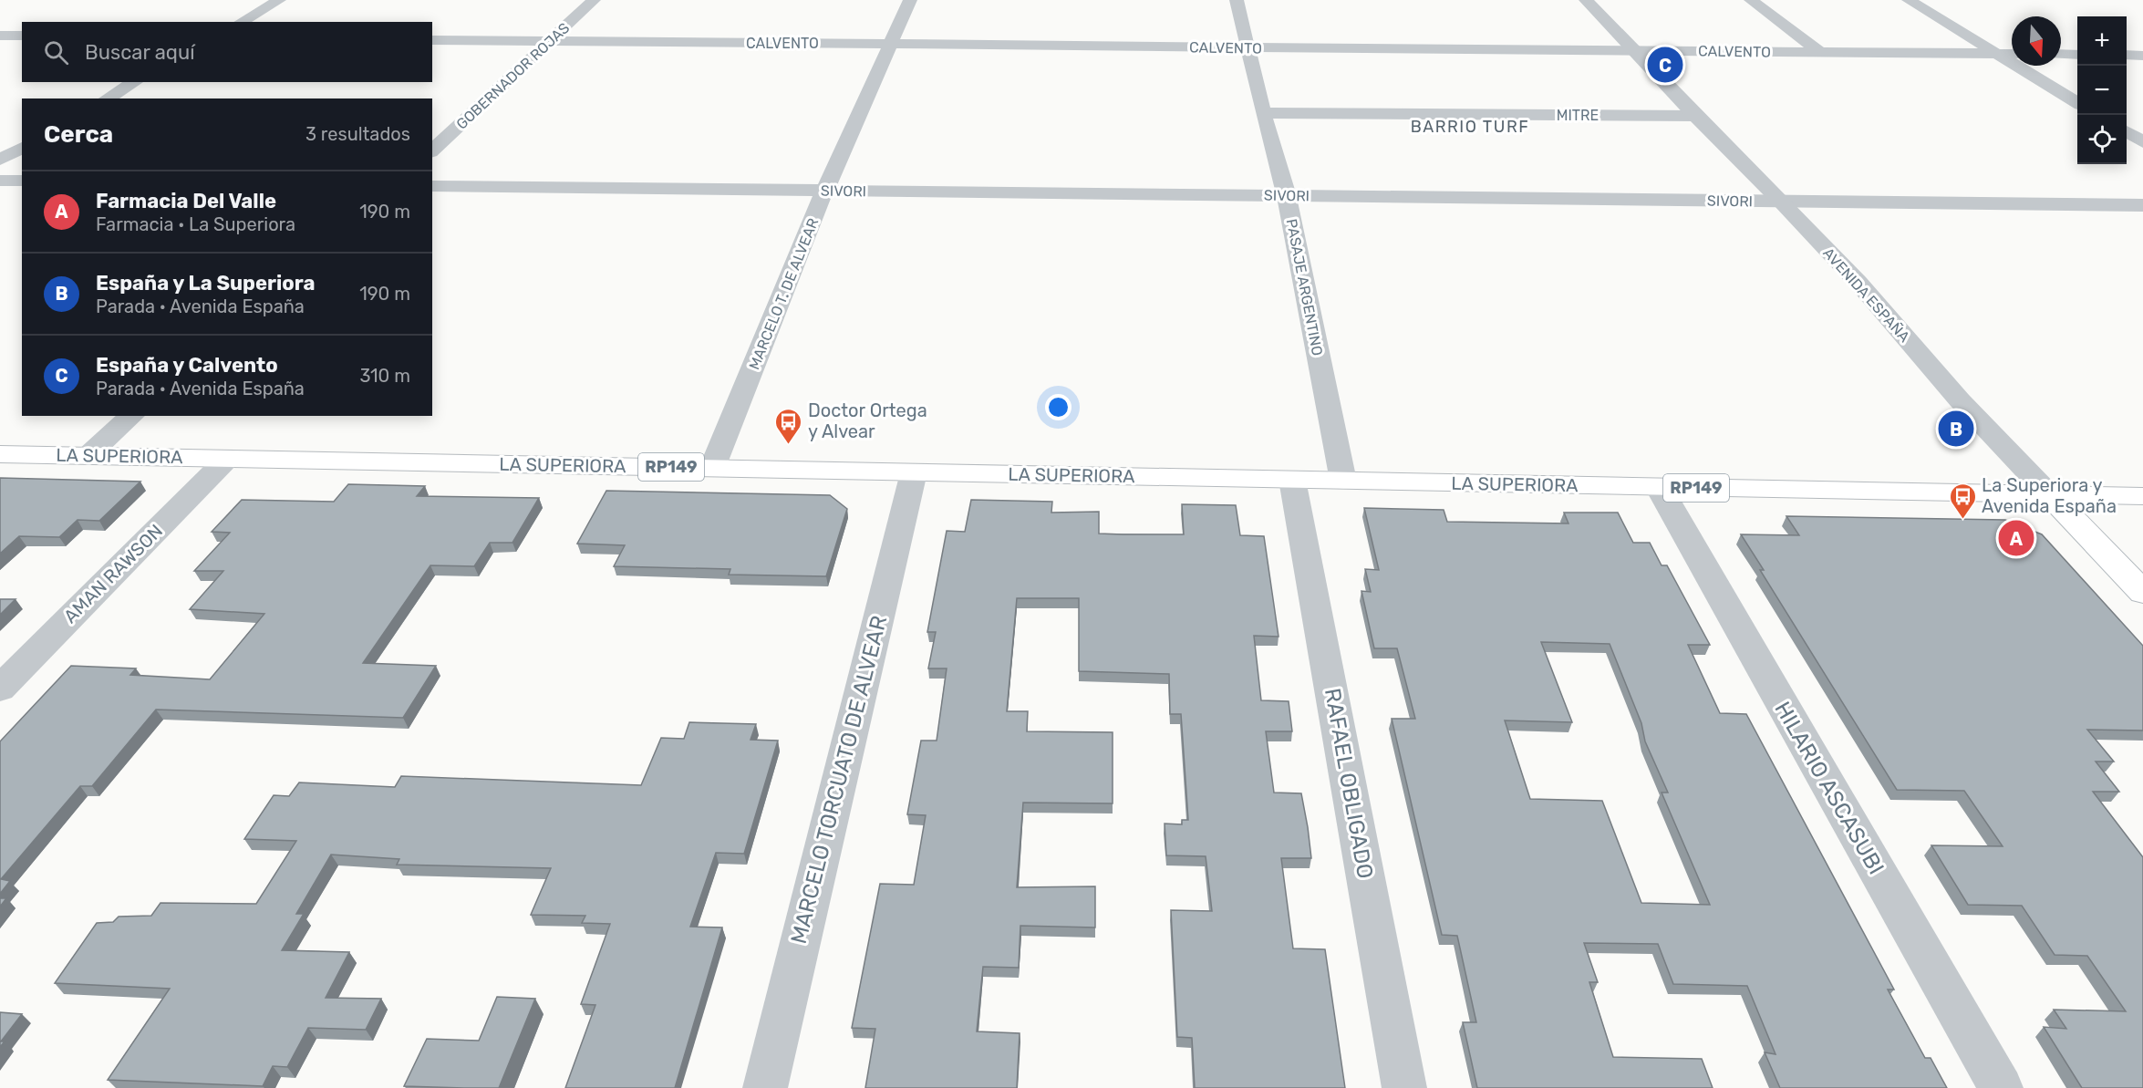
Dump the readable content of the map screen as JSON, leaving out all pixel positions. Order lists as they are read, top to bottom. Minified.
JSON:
{"streets":{"main road":["AVENIDA ESPAÑA","LA SUPERIORA","RP149"],"street":["CALVENTO","GOBERNADOR ROJAS","MITRE","SIVORI","PASAJE ARGENTINO","MARCELO T. DE ALVEAR","AMAN RAWSON","MARCELO TORCUATO DE ALVEAR","RAFAEL OBLIGADO","HILARIO ASCASUBI"]},"crossings":[["CALVENTO","GOBERNADOR ROJAS"],["CALVENTO","PASAJE ARGENTINO"],["CALVENTO","MARCELO T. DE ALVEAR"],["CALVENTO","AVENIDA ESPAÑA"],["MITRE","PASAJE ARGENTINO"],["MITRE","AVENIDA ESPAÑA"],["SIVORI","PASAJE ARGENTINO"],["SIVORI","MARCELO T. DE ALVEAR"],["SIVORI","AVENIDA ESPAÑA"],["PASAJE ARGENTINO","LA SUPERIORA"],["MARCELO T. DE ALVEAR","LA SUPERIORA"],["AVENIDA ESPAÑA","LA SUPERIORA"],["LA SUPERIORA","AMAN RAWSON"],["LA SUPERIORA","MARCELO TORCUATO DE ALVEAR"],["LA SUPERIORA","RAFAEL OBLIGADO"],["LA SUPERIORA","HILARIO ASCASUBI"]],"districts":["BARRIO TURF"],"places":{"bus stop":["Doctor Ortega y Alvear","La Superiora y Avenida España"]},"north":"bottom","page":{"map_buttons":["+","−"],"search":"Buscar aquí","pins":["C","B","A"],"heading":["Cerca","3 resultados"],"list":[{"mark":"A","name":"Farmacia Del Valle","note":"Farmacia · La Superiora","value":"190 m"},{"mark":"B","name":"España y La Superiora","note":"Parada · Avenida España","value":"190 m"},{"mark":"C","name":"España y Calvento","note":"Parada · Avenida España","value":"310 m"}]}}
